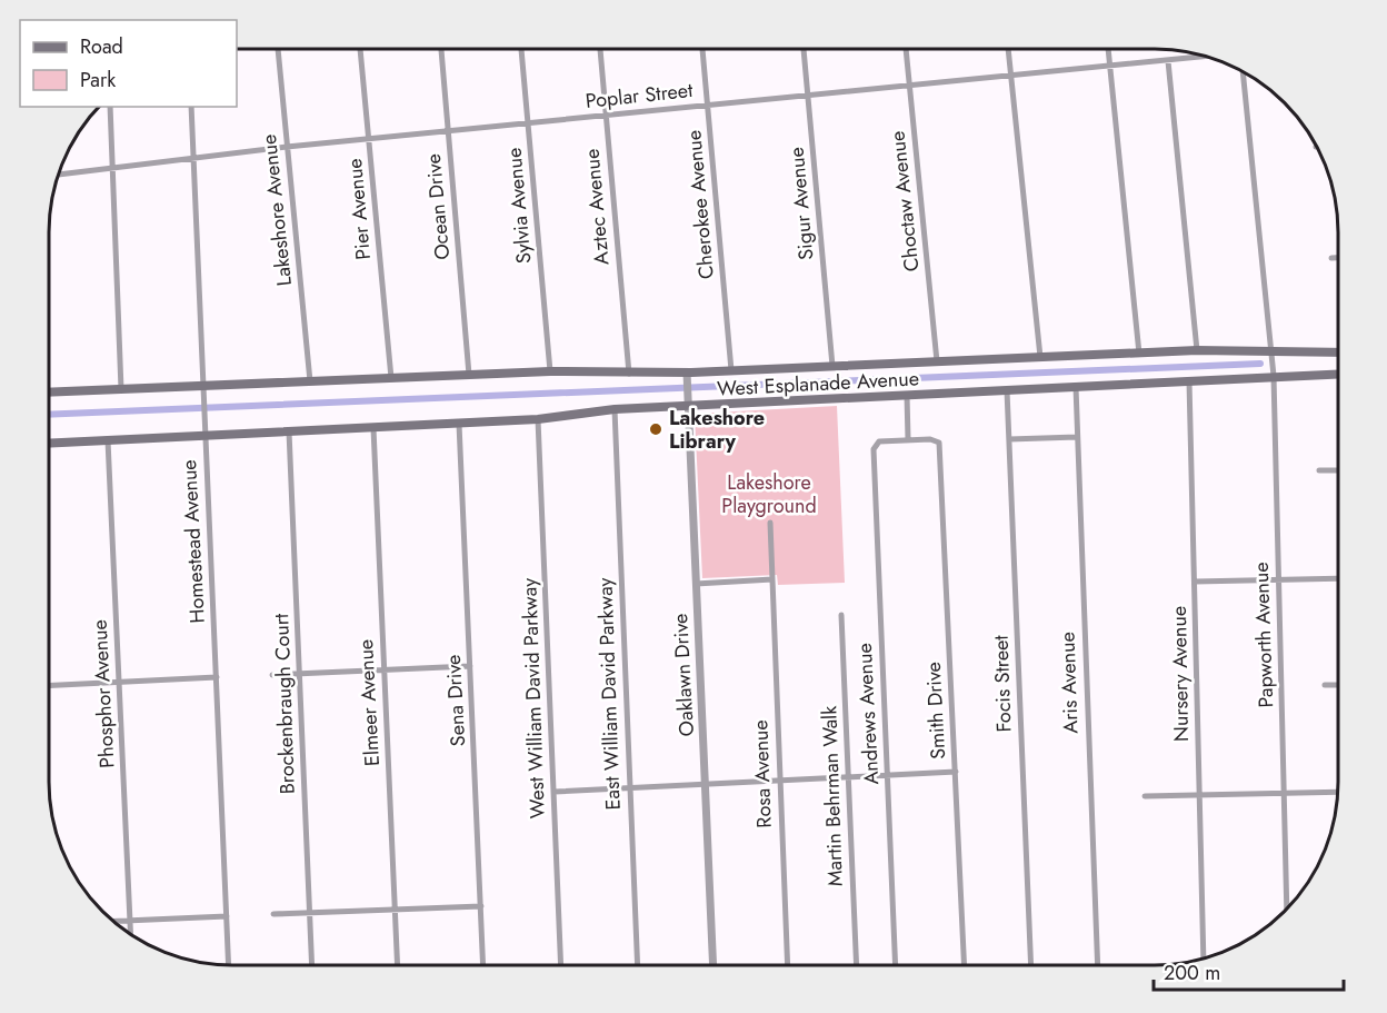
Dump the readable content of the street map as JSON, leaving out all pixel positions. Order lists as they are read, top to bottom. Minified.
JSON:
{"streets":{"main road":["West Esplanade Avenue"],"street":["Poplar Street","Choctaw Avenue","Sigur Avenue","Cherokee Avenue","Sylvia Avenue","Ocean Drive","Aztec Avenue","Pier Avenue","Lakeshore Avenue","Homestead Avenue","Papworth Avenue","Nursery Avenue","Oaklawn Drive","Aris Avenue","Focis Street","Phosphor Avenue","East William David Parkway","West William David Parkway","Sena Drive","Elmeer Avenue","Brockenbraugh Court","Smith Drive","Andrews Avenue","Rosa Avenue","Martin Behrman Walk"]},"crossings":[["Poplar Street","Choctaw Avenue"],["Poplar Street","Sigur Avenue"],["Poplar Street","Cherokee Avenue"],["Poplar Street","Sylvia Avenue"],["Poplar Street","Ocean Drive"],["Poplar Street","Aztec Avenue"],["Poplar Street","Pier Avenue"],["Poplar Street","Lakeshore Avenue"],["Poplar Street","Homestead Avenue"],["Choctaw Avenue","West Esplanade Avenue"],["Sigur Avenue","West Esplanade Avenue"],["Cherokee Avenue","West Esplanade Avenue"],["Sylvia Avenue","West Esplanade Avenue"],["Ocean Drive","West Esplanade Avenue"],["Aztec Avenue","West Esplanade Avenue"],["Pier Avenue","West Esplanade Avenue"],["Lakeshore Avenue","West Esplanade Avenue"],["West Esplanade Avenue","Homestead Avenue"],["West Esplanade Avenue","Papworth Avenue"],["West Esplanade Avenue","Nursery Avenue"],["West Esplanade Avenue","Oaklawn Drive"],["West Esplanade Avenue","Aris Avenue"],["West Esplanade Avenue","Focis Street"],["West Esplanade Avenue","Phosphor Avenue"],["West Esplanade Avenue","East William David Parkway"],["West Esplanade Avenue","West William David Parkway"],["West Esplanade Avenue","Sena Drive"],["West Esplanade Avenue","Elmeer Avenue"],["West Esplanade Avenue","Brockenbraugh Court"],["Smith Drive","Andrews Avenue"]],"parks":["Lakeshore Playground"],"places":["Lakeshore Library"],"legend":["Road","Park"],"scale_bar":"200 m"}
